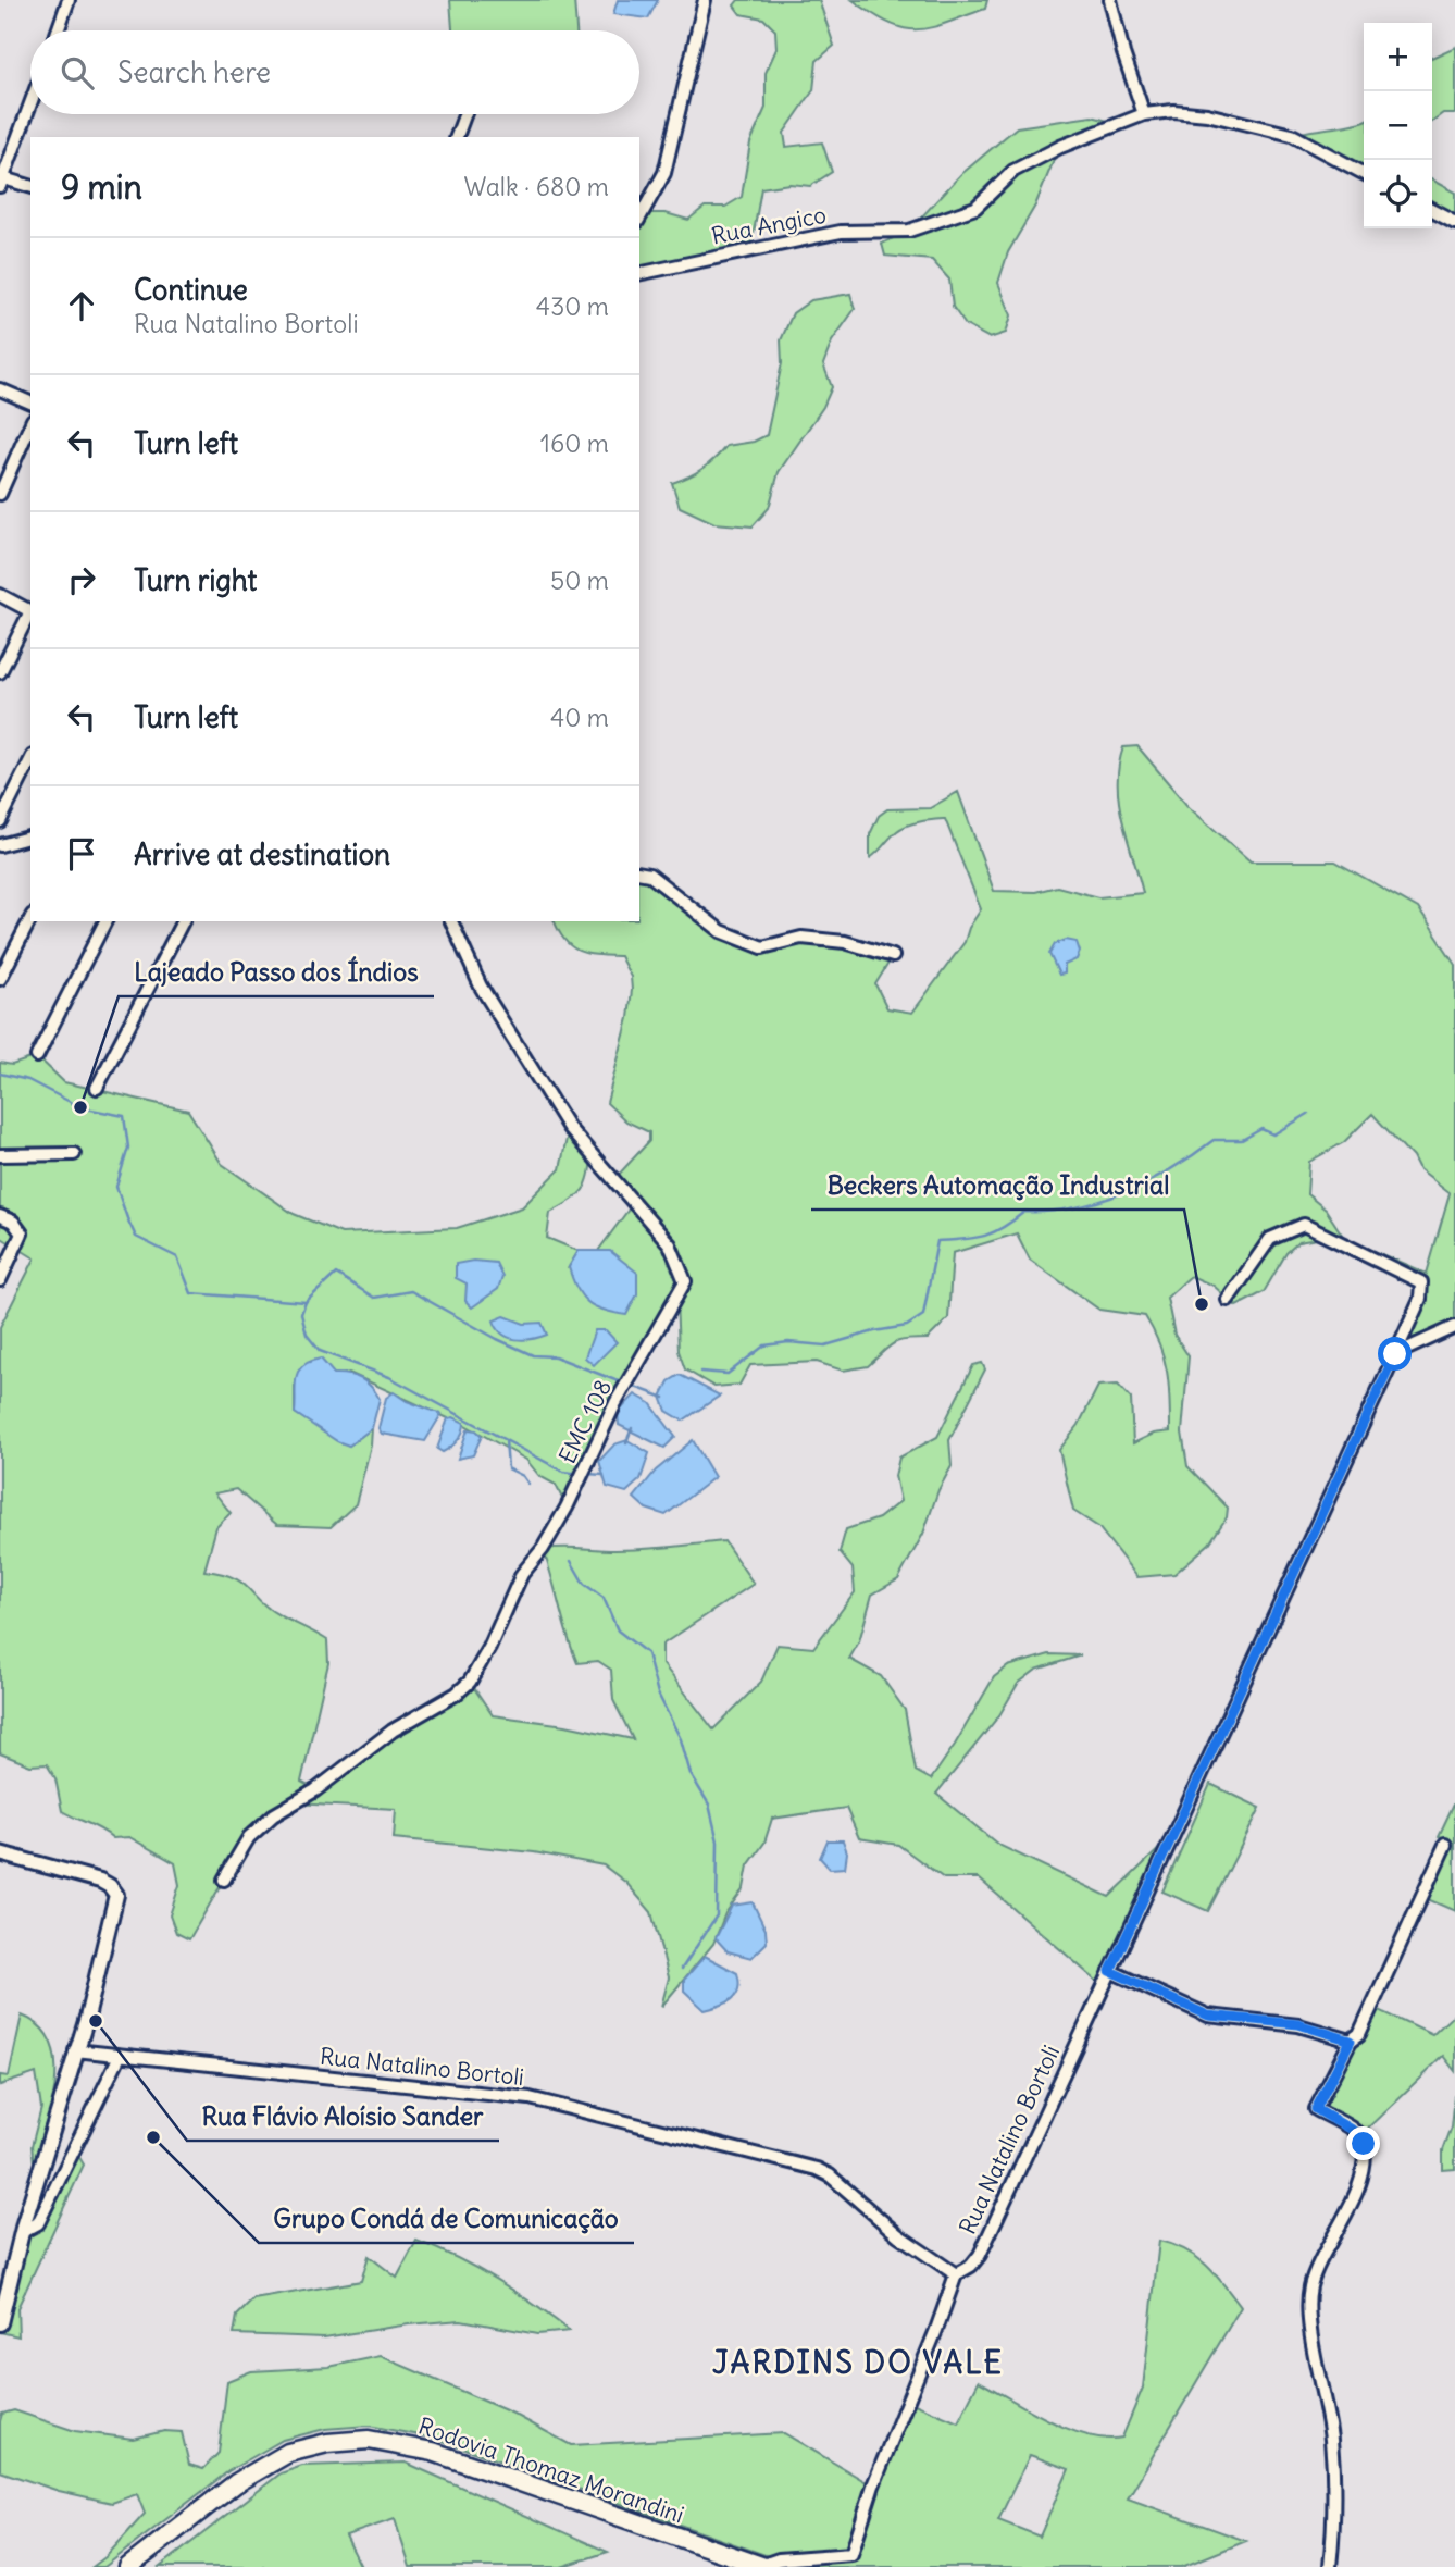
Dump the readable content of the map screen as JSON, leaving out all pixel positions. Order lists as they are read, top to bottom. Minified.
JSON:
{"streets":{"main road":["Rodovia Thomaz Morandini"],"street":["Rua Angico","EMC 108","Rua Natalino Bortoli"]},"districts":["JARDINS DO VALE"],"places":["Lajeado Passo dos Índios","Beckers Automação Industrial","Rua Flávio Aloísio Sander","Grupo Condá de Comunicação"],"page":{"map_buttons":["+","−"],"search":"Search here","heading":["9 min","Walk · 680 m"],"list":[["Continue","Rua Natalino Bortoli","430 m"],["Turn left","160 m"],["Turn right","50 m"],["Turn left","40 m"],"Arrive at destination"]}}
